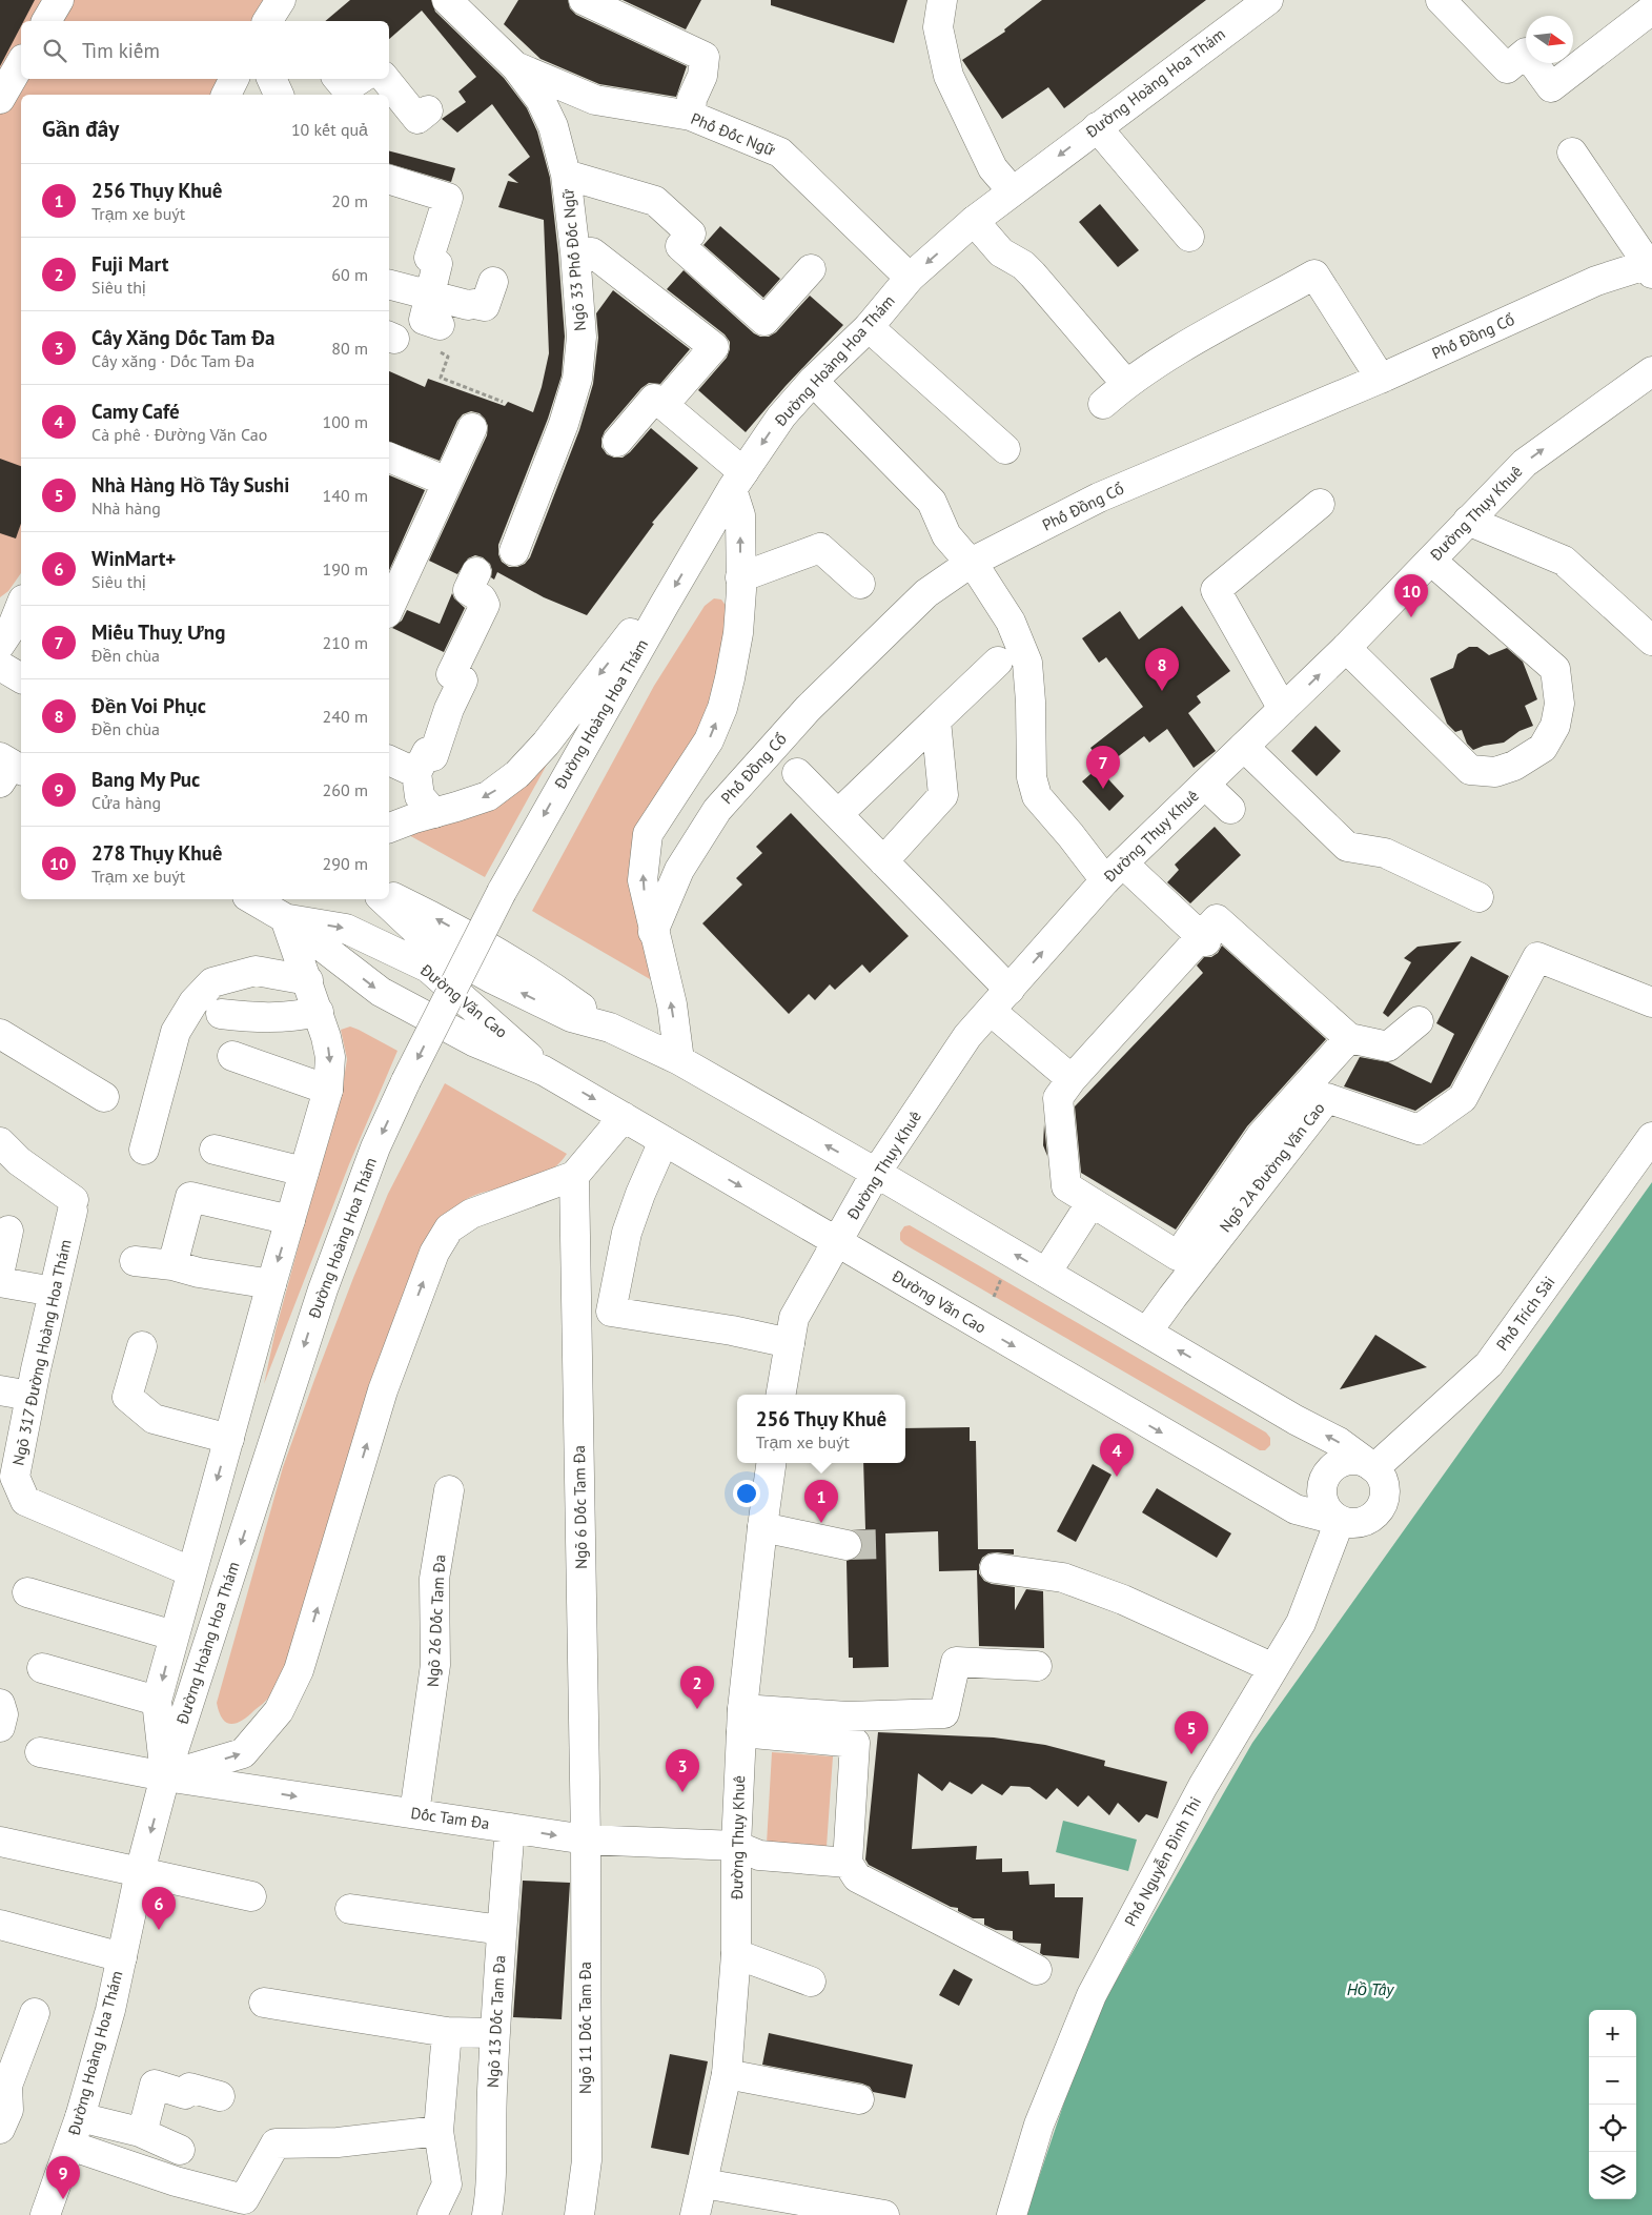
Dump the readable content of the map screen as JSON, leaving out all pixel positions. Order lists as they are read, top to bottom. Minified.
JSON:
{"streets":{"main road":["Đường Hoàng Hoa Thám","Phố Đốc Ngữ","Ngõ 33 Phố Đốc Ngữ","Phố Đồng Cổ","Đường Thụy Khuê","Đường Văn Cao","Ngõ 2A Đường Văn Cao","Phố Trích Sài","Ngõ 317 Đường Hoàng Hoa Thám","Ngõ 6 Dốc Tam Đa","Ngõ 26 Dốc Tam Đa","Dốc Tam Đa","Phố Nguyễn Đình Thi","Ngõ 13 Dốc Tam Đa","Ngõ 11 Dốc Tam Đa"]},"crossings":[["Đường Hoàng Hoa Thám","Phố Đốc Ngữ"],["Đường Hoàng Hoa Thám","Dốc Tam Đa"],["Phố Đốc Ngữ","Ngõ 33 Phố Đốc Ngữ"],["Đường Thụy Khuê","Đường Văn Cao"],["Đường Thụy Khuê","Dốc Tam Đa"],["Đường Văn Cao","Ngõ 2A Đường Văn Cao"],["Đường Văn Cao","Phố Trích Sài"],["Đường Văn Cao","Phố Nguyễn Đình Thi"],["Phố Trích Sài","Phố Nguyễn Đình Thi"],["Ngõ 6 Dốc Tam Đa","Dốc Tam Đa"],["Ngõ 6 Dốc Tam Đa","Ngõ 11 Dốc Tam Đa"],["Ngõ 26 Dốc Tam Đa","Dốc Tam Đa"],["Dốc Tam Đa","Ngõ 13 Dốc Tam Đa"],["Dốc Tam Đa","Ngõ 11 Dốc Tam Đa"]],"water":["Hồ Tây"],"north":"right","page":{"search":"Tìm kiếm","heading":["Gần đây","10 kết quả"],"list":[{"mark":"1","name":"256 Thụy Khuê","note":"Trạm xe buýt","value":"20 m"},{"mark":"2","name":"Fuji Mart","note":"Siêu thị","value":"60 m"},{"mark":"3","name":"Cây Xăng Dốc Tam Đa","note":"Cây xăng · Dốc Tam Đa","value":"80 m"},{"mark":"4","name":"Camy Café","note":"Cà phê · Đường Văn Cao","value":"100 m"},{"mark":"5","name":"Nhà Hàng Hồ Tây Sushi","note":"Nhà hàng","value":"140 m"},{"mark":"6","name":"WinMart+","note":"Siêu thị","value":"190 m"},{"mark":"7","name":"Miếu Thuỵ Ưng","note":"Đền chùa","value":"210 m"},{"mark":"8","name":"Đền Voi Phục","note":"Đền chùa","value":"240 m"},{"mark":"9","name":"Bang My Puc","note":"Cửa hàng","value":"260 m"},{"mark":"10","name":"278 Thụy Khuê","note":"Trạm xe buýt","value":"290 m"}],"pins":["10","8","7","4","1","2","5","3","6","9"],"popup":["256 Thụy Khuê","Trạm xe buýt"],"map_buttons":["+","−"]}}
